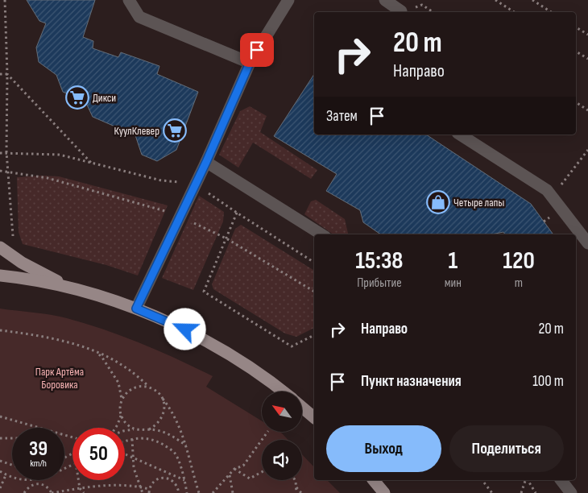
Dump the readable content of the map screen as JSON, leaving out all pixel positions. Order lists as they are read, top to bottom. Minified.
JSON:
{"parks":["Парк Артёма Боровика"],"places":{"supermarket":["Дикси","КуулКлевер"],"shop":["Четыре лапы"]},"north":"top left","page":{"turn":["20 m","Направо"],"then":"Затем","eta":["15:38","Прибытие","1","мин","120","m"],"list":[{"name":"Направо","value":"20 m"},{"name":"Пункт назначения","value":"100 m"}],"buttons":["Выход","Поделиться"],"speed":"39 km/h","limit":"50"}}
